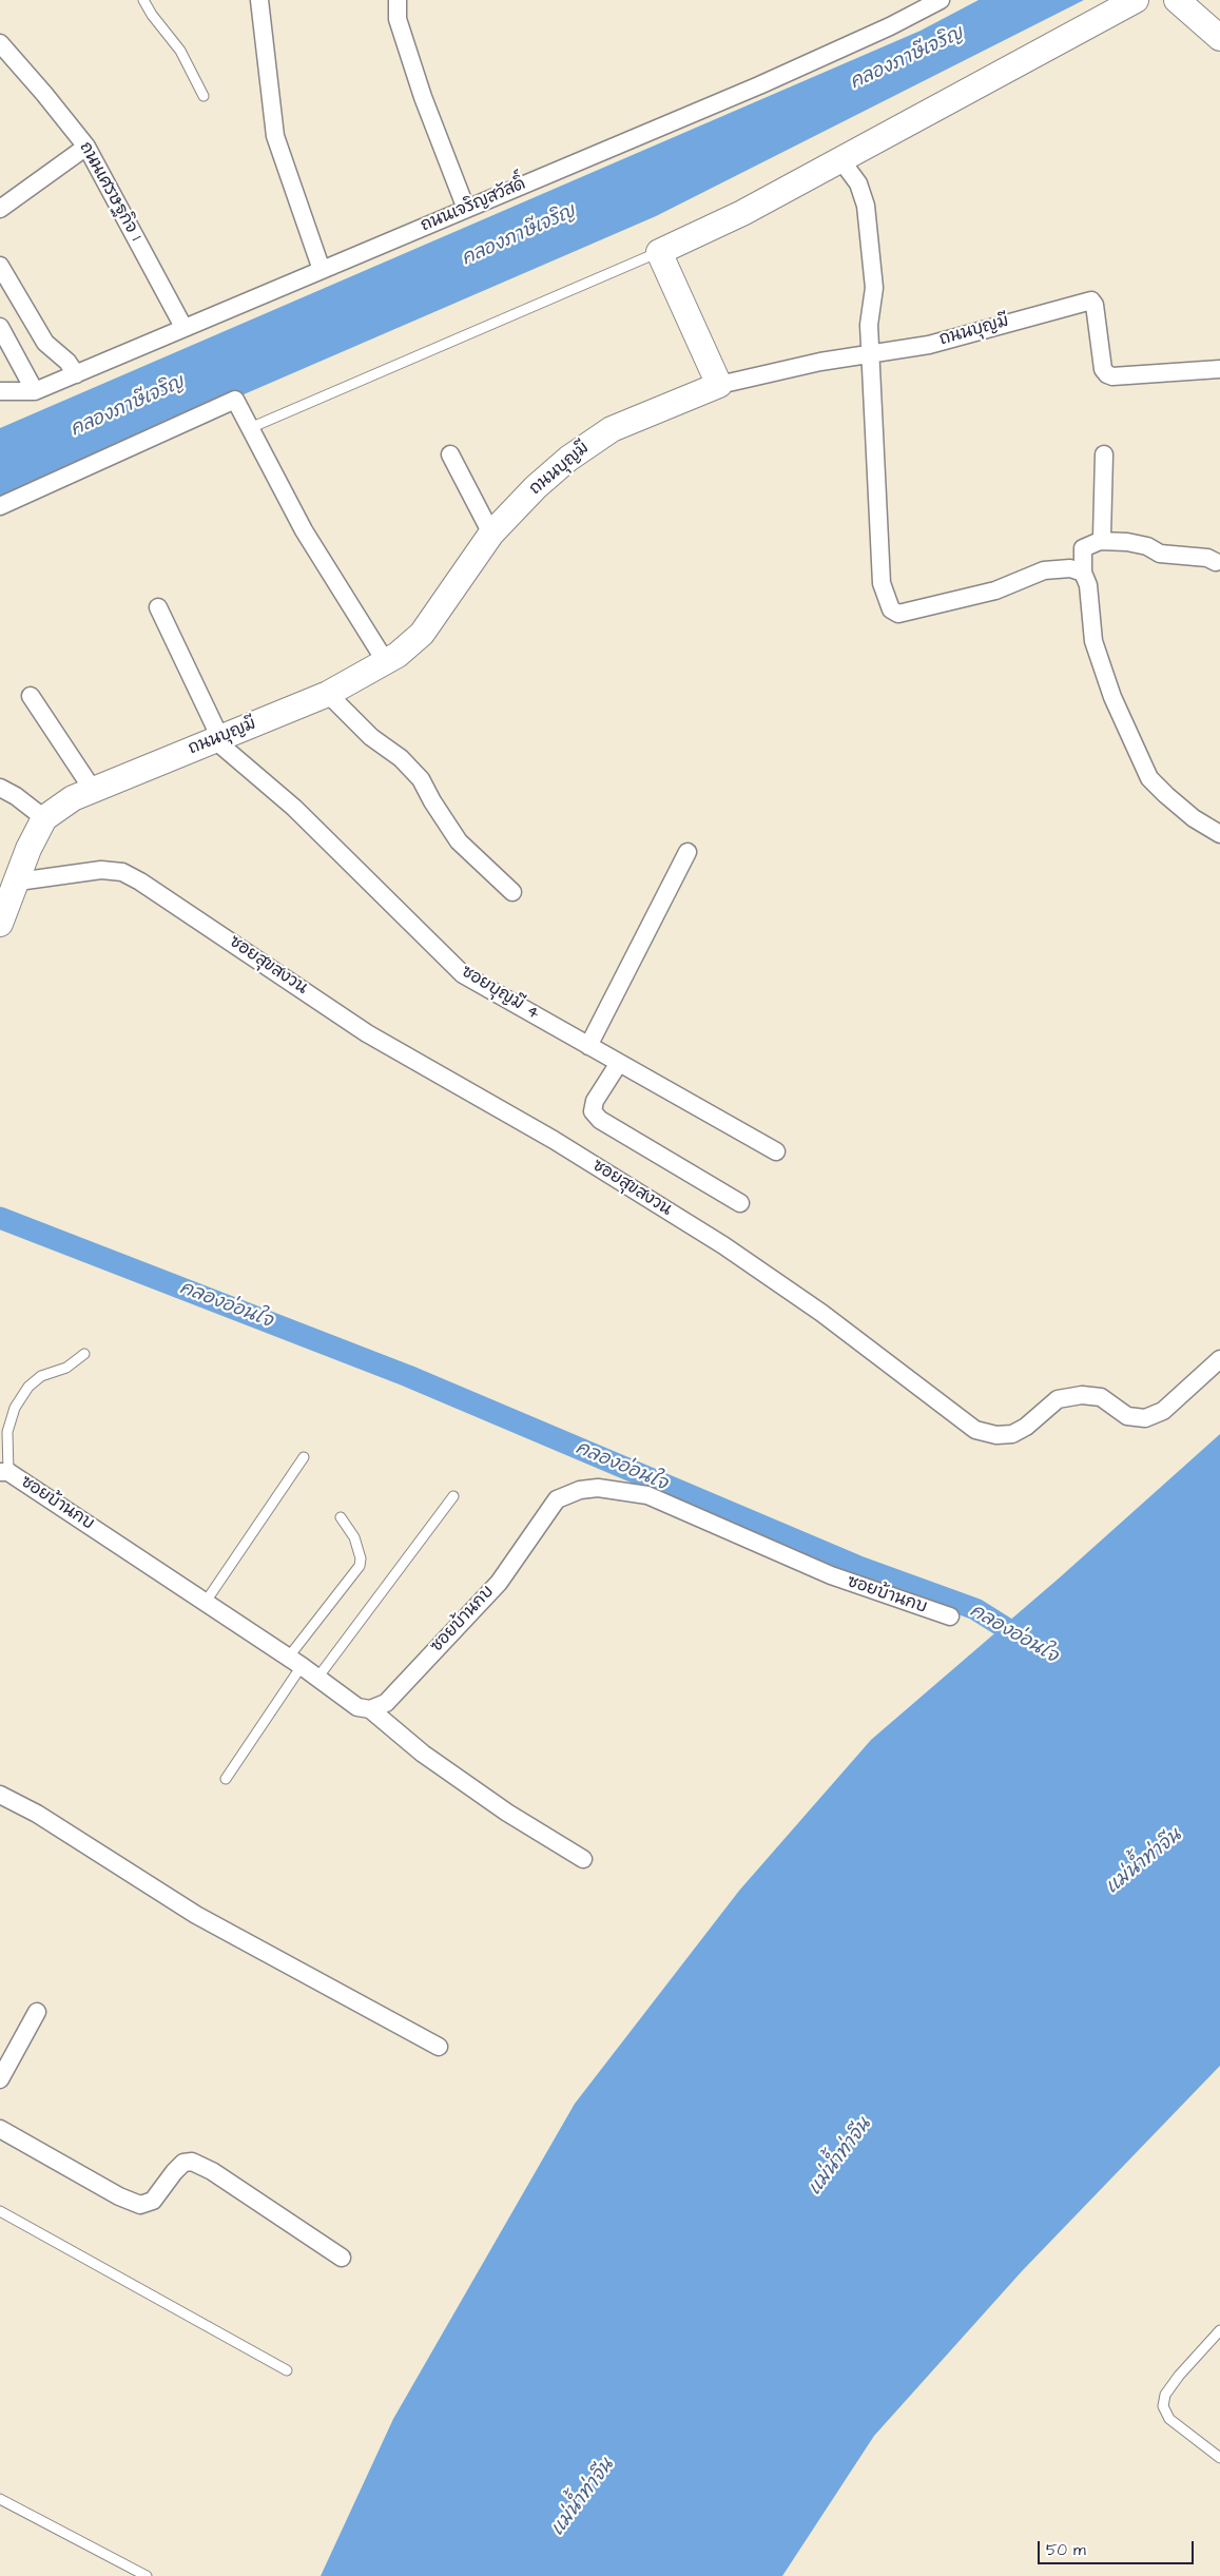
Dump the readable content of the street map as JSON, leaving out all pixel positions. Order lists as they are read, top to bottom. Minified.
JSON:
{"streets":{"street":["ถนนเศรษฐกิจ 1","ถนนเจริญสวัสดิ์","ถนนบุญมี","ซอยสุขสงวน","ซอยบุญมี 4","ซอยบ้านกบ"]},"crossings":[["ถนนเศรษฐกิจ 1","ถนนเจริญสวัสดิ์"],["ถนนบุญมี","ซอยสุขสงวน"],["ถนนบุญมี","ซอยบุญมี 4"]],"water":["คลองภาษีเจริญ","คลองอ่อนใจ","แม่น้ำท่าจีน"],"scale_bar":"50 m"}
